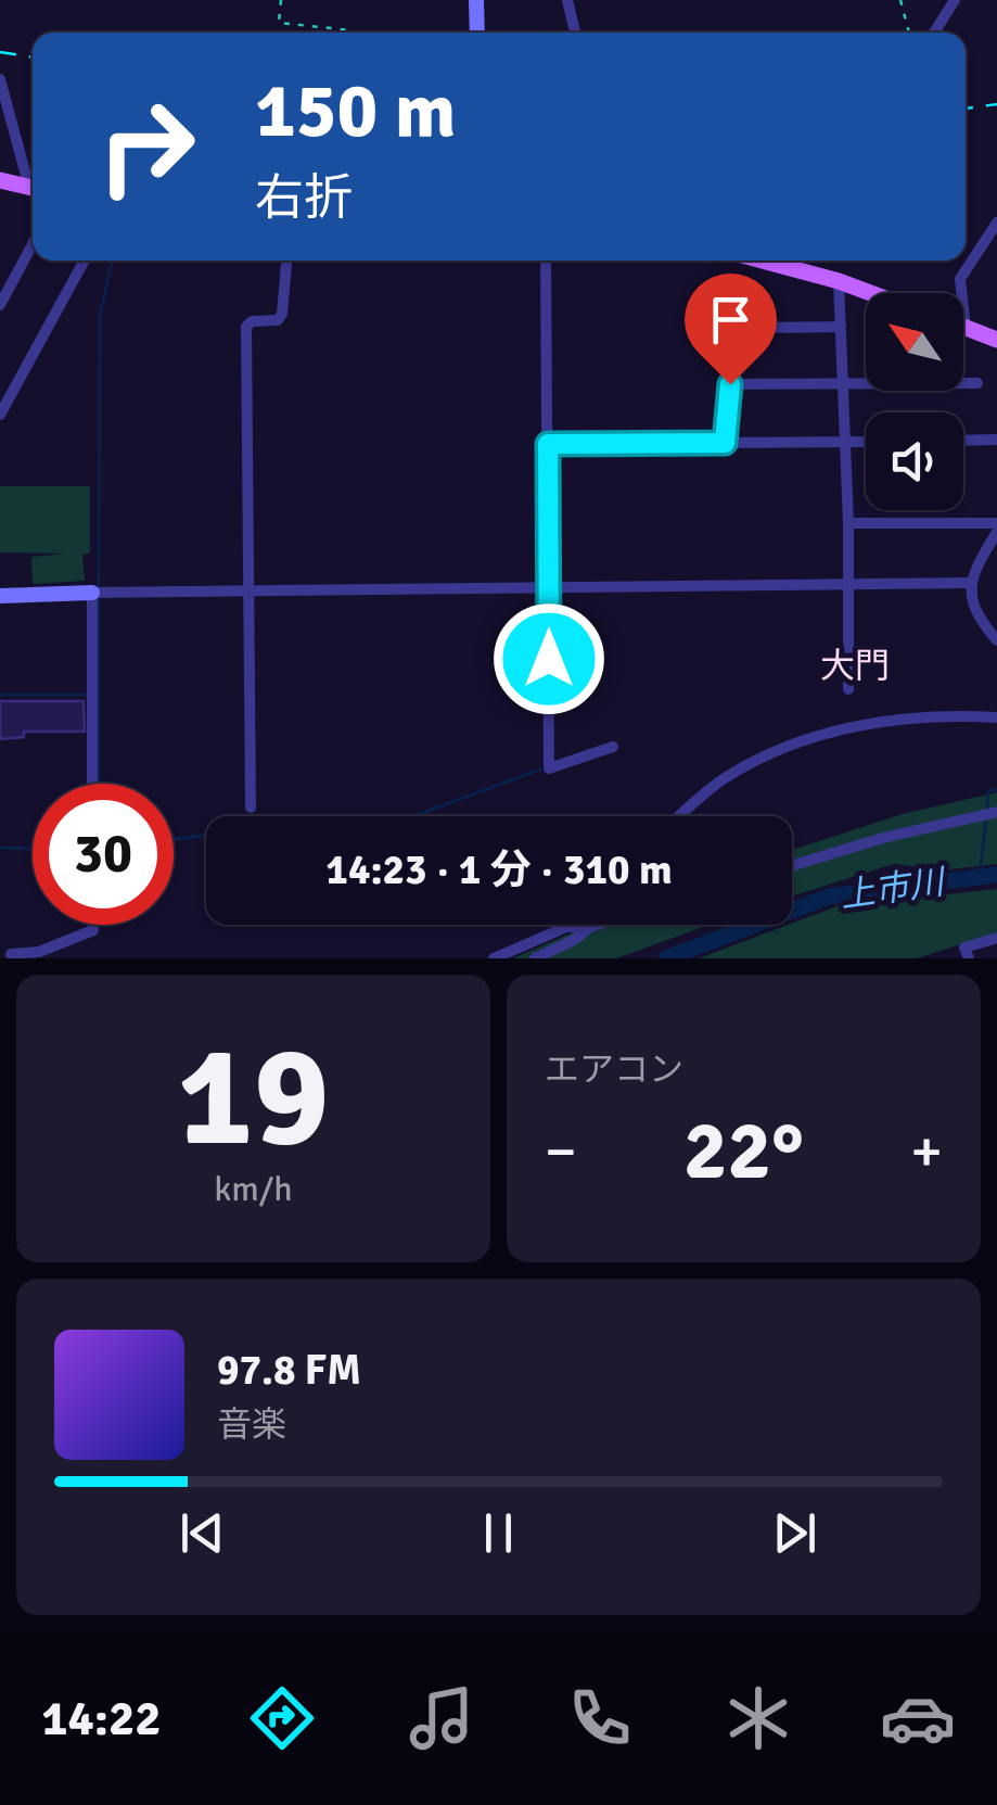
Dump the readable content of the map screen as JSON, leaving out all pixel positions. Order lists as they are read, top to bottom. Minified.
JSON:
{"districts":["大門"],"water":["上市川"],"north":"top left","page":{"turn":["150 m","右折"],"limit":"30","trip":"14:23 · 1 分 · 310 m","tile":[["19","km/h"],"エアコン"],"heat":["−","22°","+"],"song":["97.8 FM","音楽"],"tabs":"14:22"}}
